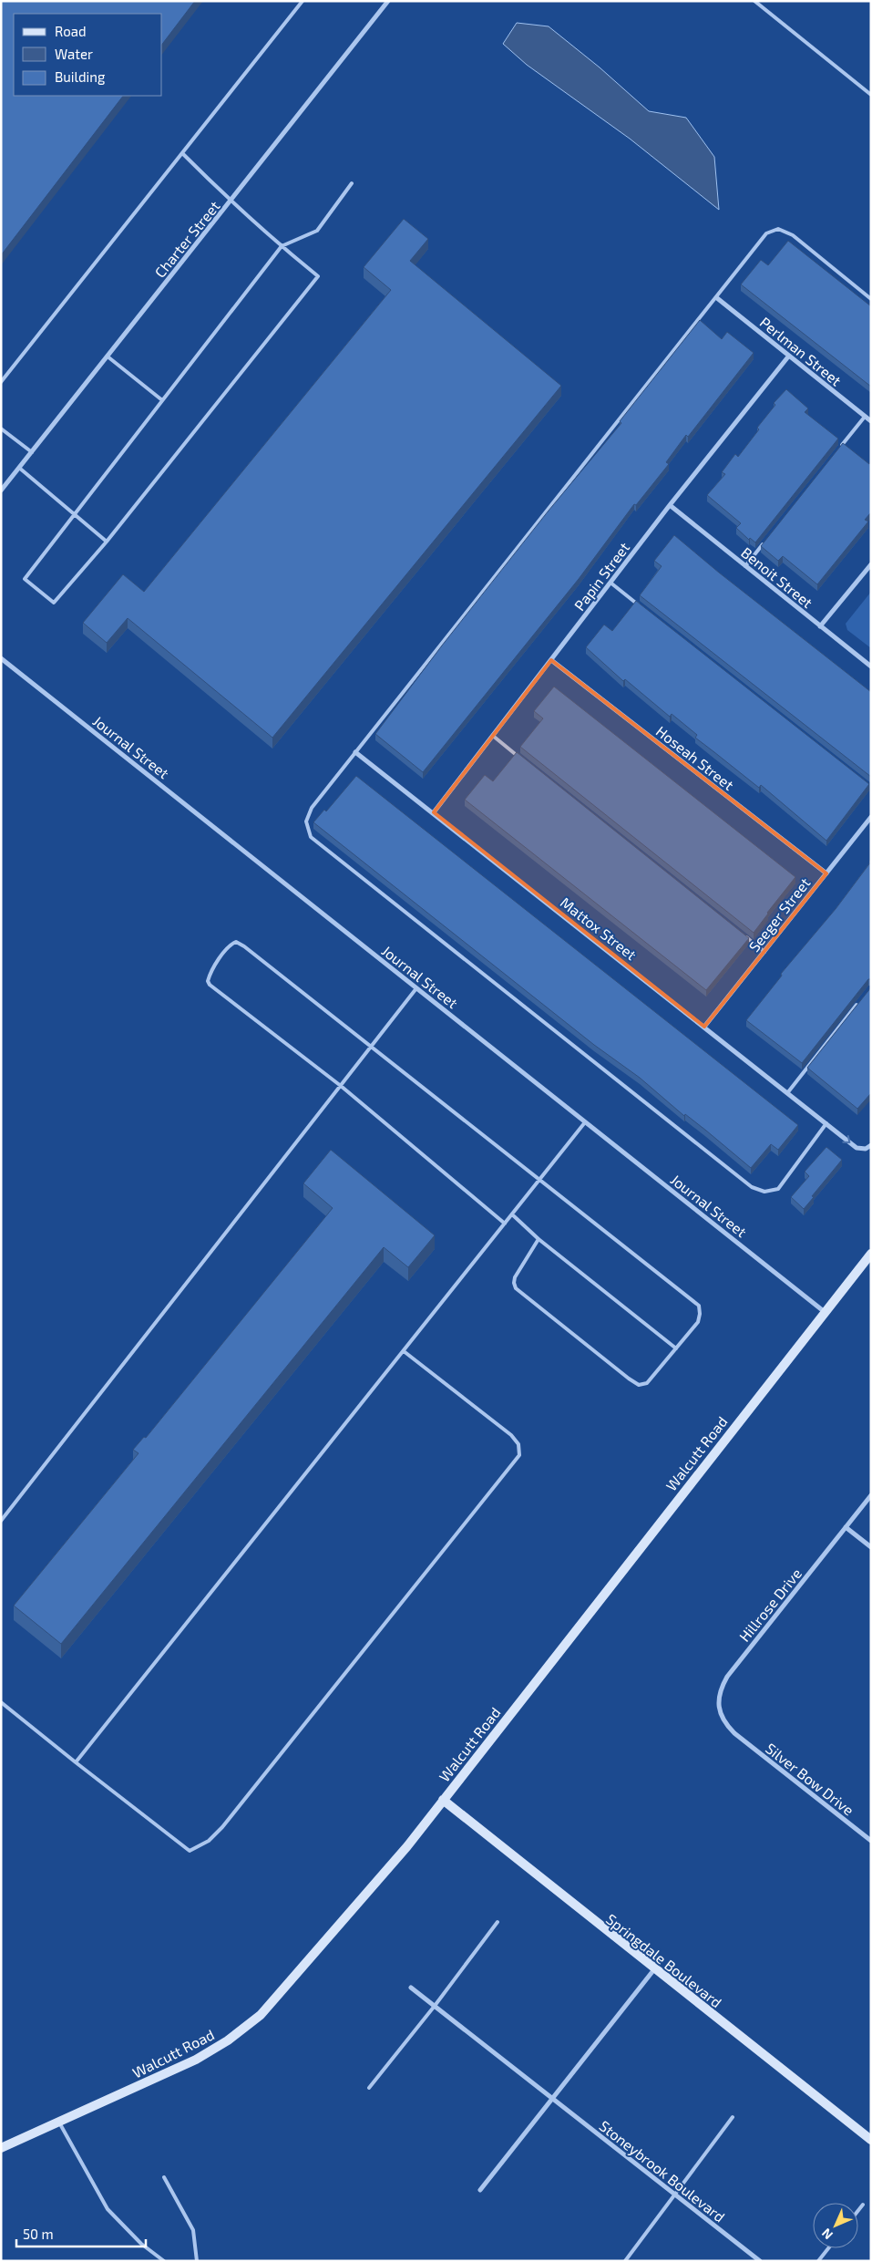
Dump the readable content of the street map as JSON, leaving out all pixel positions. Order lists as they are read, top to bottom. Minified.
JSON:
{"streets":{"street":["Charter Street","Perlman Street","Papin Street","Benoit Street","Journal Street","Hoseah Street","Seeger Street","Mattox Street","Walcutt Road","Hillrose Drive","Silver Bow Drive","Springdale Boulevard","Stoneybrook Boulevard"]},"crossings":[["Perlman Street","Papin Street"],["Papin Street","Benoit Street"],["Papin Street","Hoseah Street"],["Papin Street","Mattox Street"],["Journal Street","Walcutt Road"],["Hoseah Street","Seeger Street"],["Seeger Street","Mattox Street"],["Walcutt Road","Springdale Boulevard"],["Hillrose Drive","Silver Bow Drive"]],"legend":["Road","Water","Building"],"scale_bar":"50 m","north":"bottom left"}
